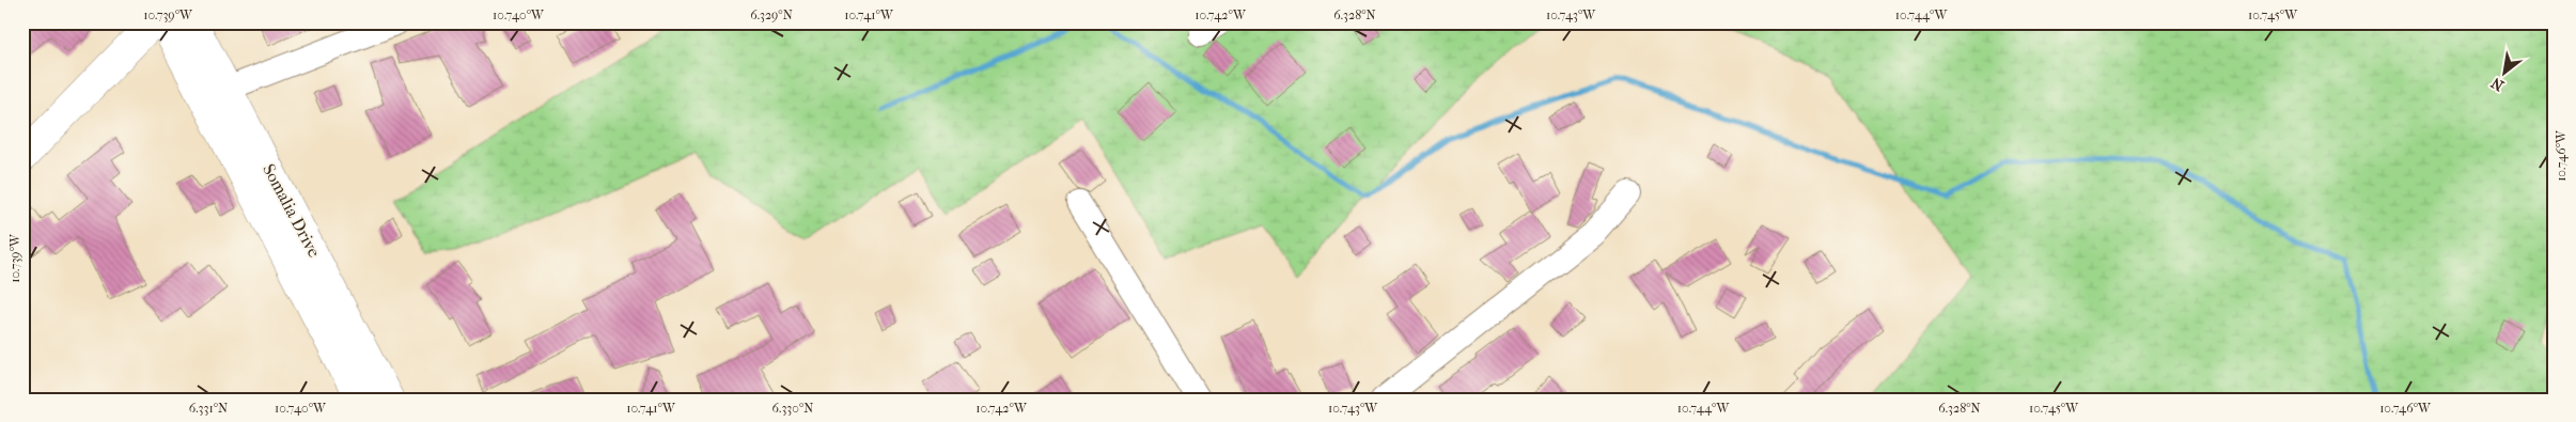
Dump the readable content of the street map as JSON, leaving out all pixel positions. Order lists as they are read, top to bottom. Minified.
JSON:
{"streets":{"main road":["Somalia Drive"]},"north":"bottom left","coordinates":["10.739°W","10.740°W","6.329°N","10.741°W","10.742°W","6.328°N","10.743°W","10.744°W","10.745°W","10.746°W","6.331°N","6.330°N"]}
